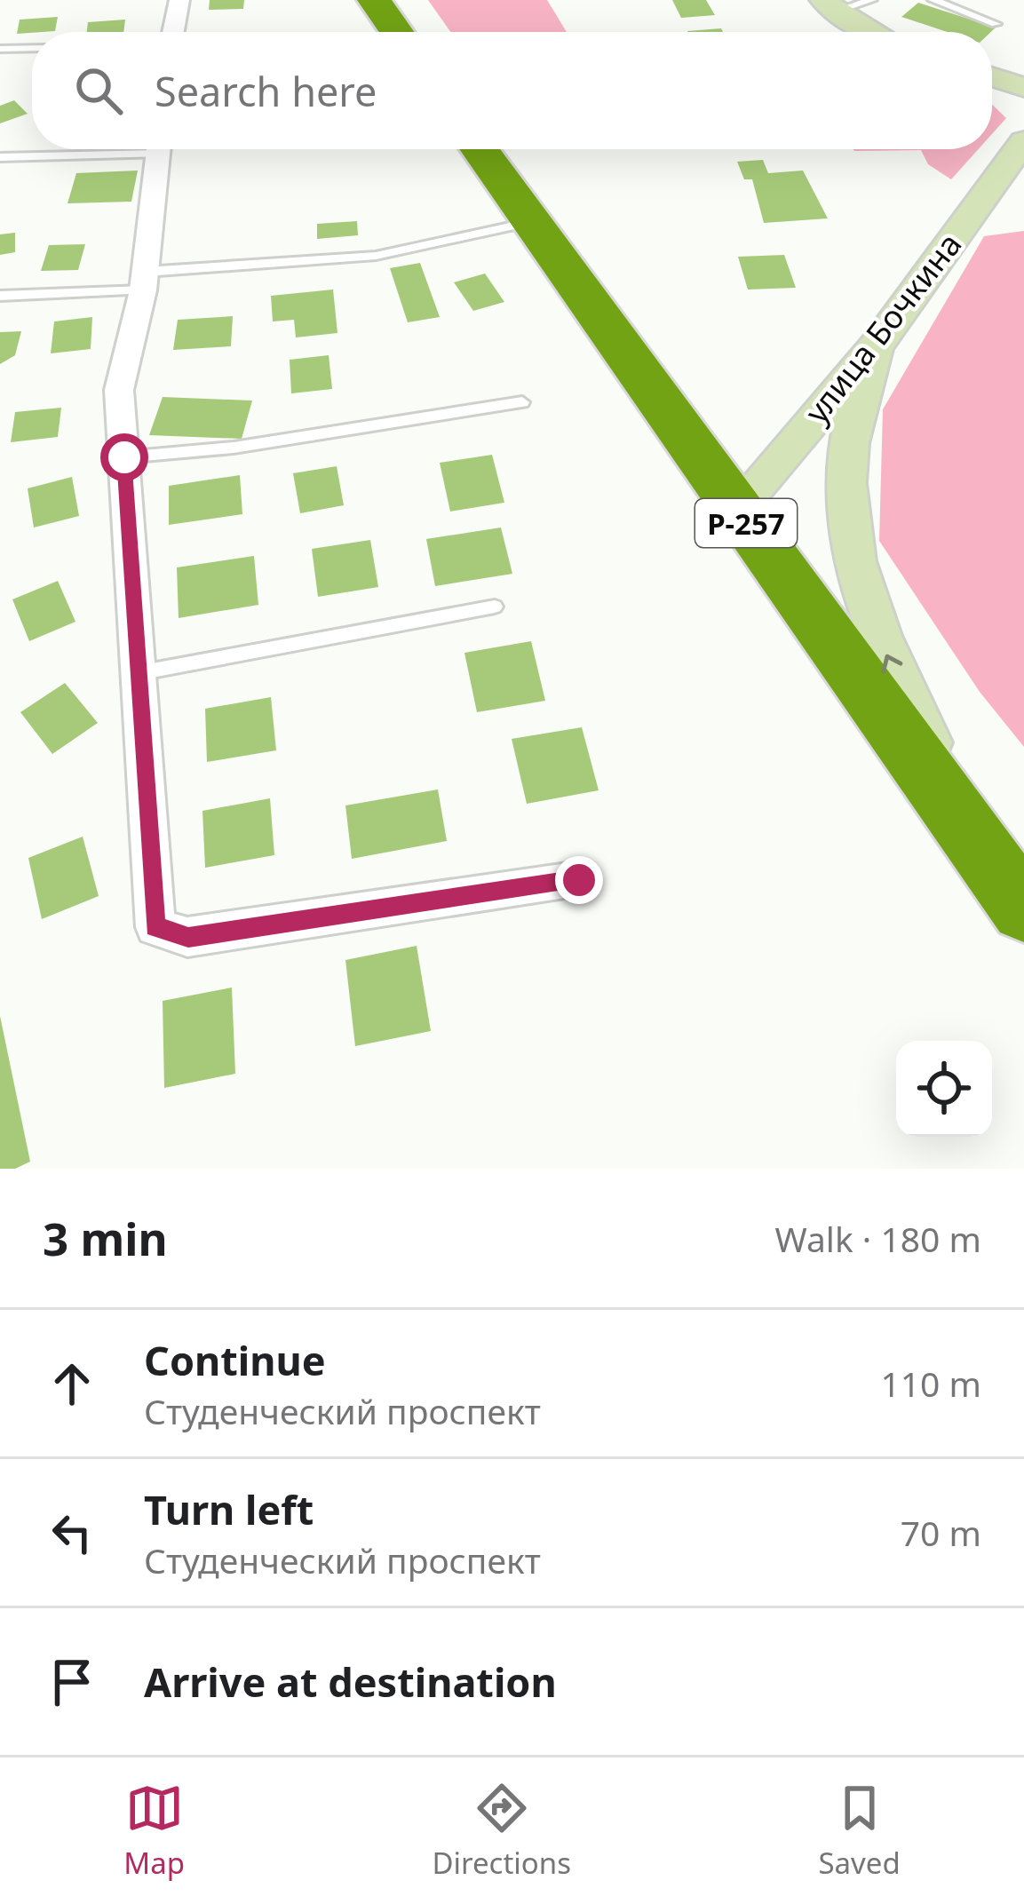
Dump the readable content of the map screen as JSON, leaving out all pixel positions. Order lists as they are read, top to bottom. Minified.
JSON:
{"streets":{"highway":["Р-257"],"main road":["улица Бочкина"]},"crossings":[["улица Бочкина","Р-257"]],"page":{"search":"Search here","heading":["3 min","Walk · 180 m"],"list":[["Continue","Студенческий проспект","110 m"],["Turn left","Студенческий проспект","70 m"],"Arrive at destination"],"nav":["Map","Directions","Saved"]}}
